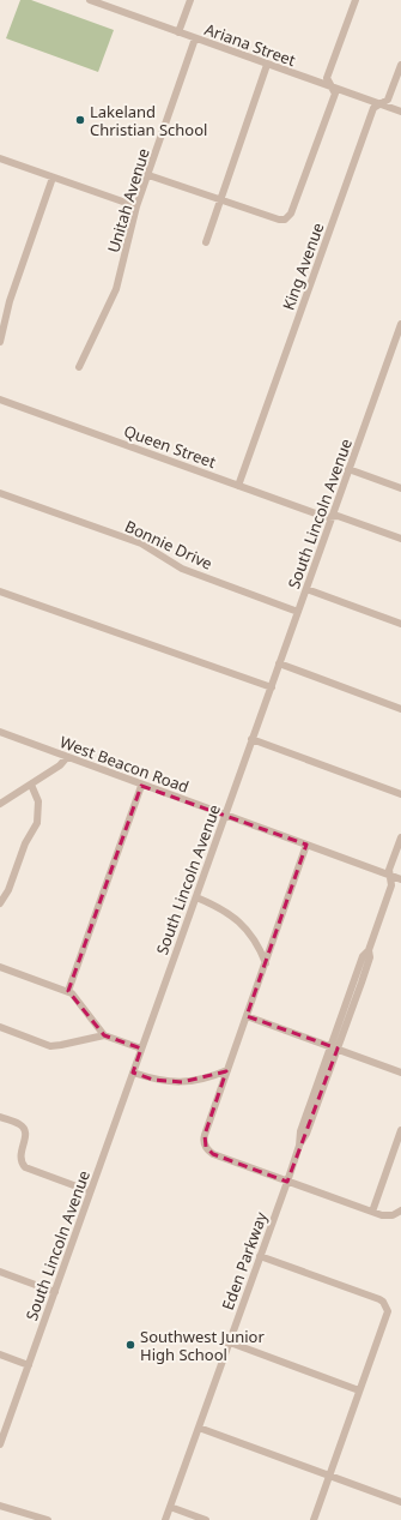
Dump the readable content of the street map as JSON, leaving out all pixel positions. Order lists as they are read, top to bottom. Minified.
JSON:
{"streets":{"street":["Ariana Street","Unitah Avenue","King Avenue","Queen Street","South Lincoln Avenue","Bonnie Drive","West Beacon Road","Eden Parkway"]},"crossings":[["Ariana Street","Unitah Avenue"],["Ariana Street","King Avenue"],["King Avenue","Queen Street"],["Queen Street","South Lincoln Avenue"],["South Lincoln Avenue","Bonnie Drive"],["South Lincoln Avenue","West Beacon Road"],["West Beacon Road","Eden Parkway"]],"places":["Lakeland Christian School","Southwest Junior High School"]}
